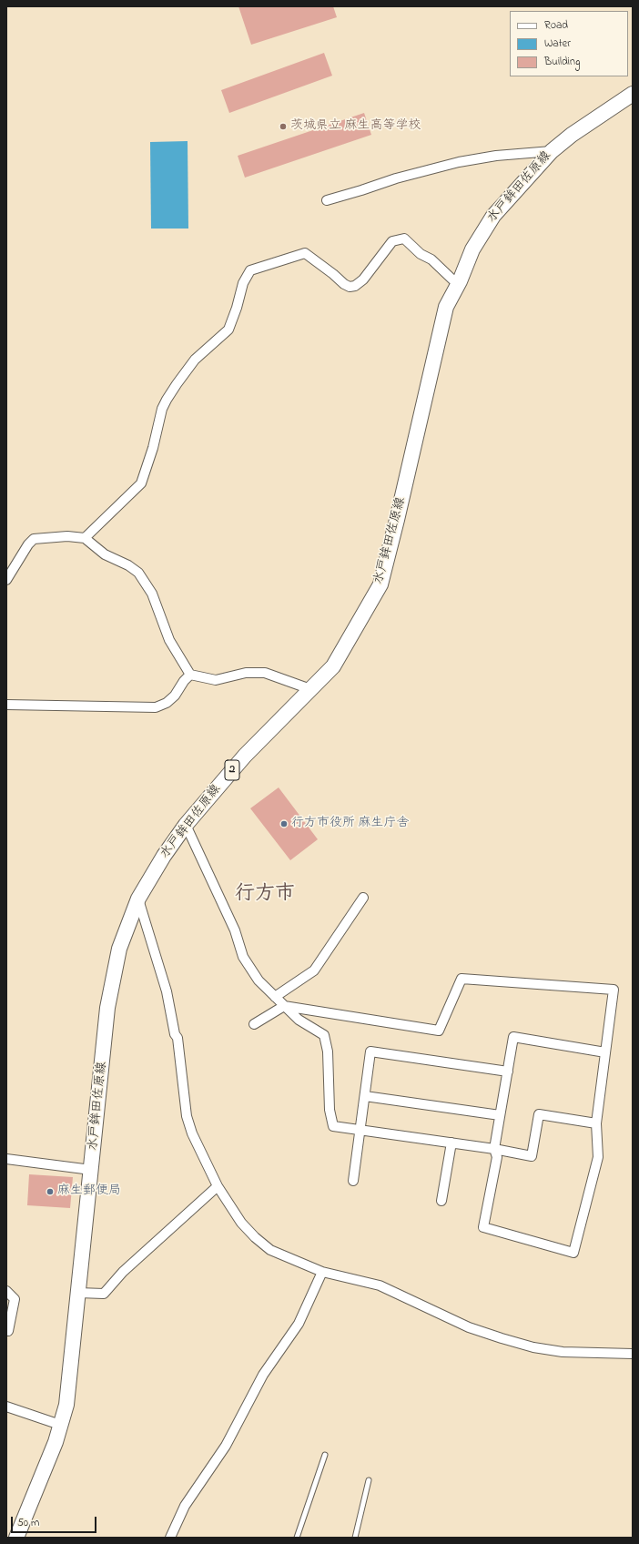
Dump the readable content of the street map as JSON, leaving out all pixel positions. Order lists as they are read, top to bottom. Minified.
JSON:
{"streets":{"main road":["水戸鉾田佐原線","2"]},"districts":["行方市"],"places":["茨城県立 麻生高等学校","行方市役所 麻生庁舎","麻生郵便局"],"legend":["Road","Water","Building"],"scale_bar":"50 m"}
